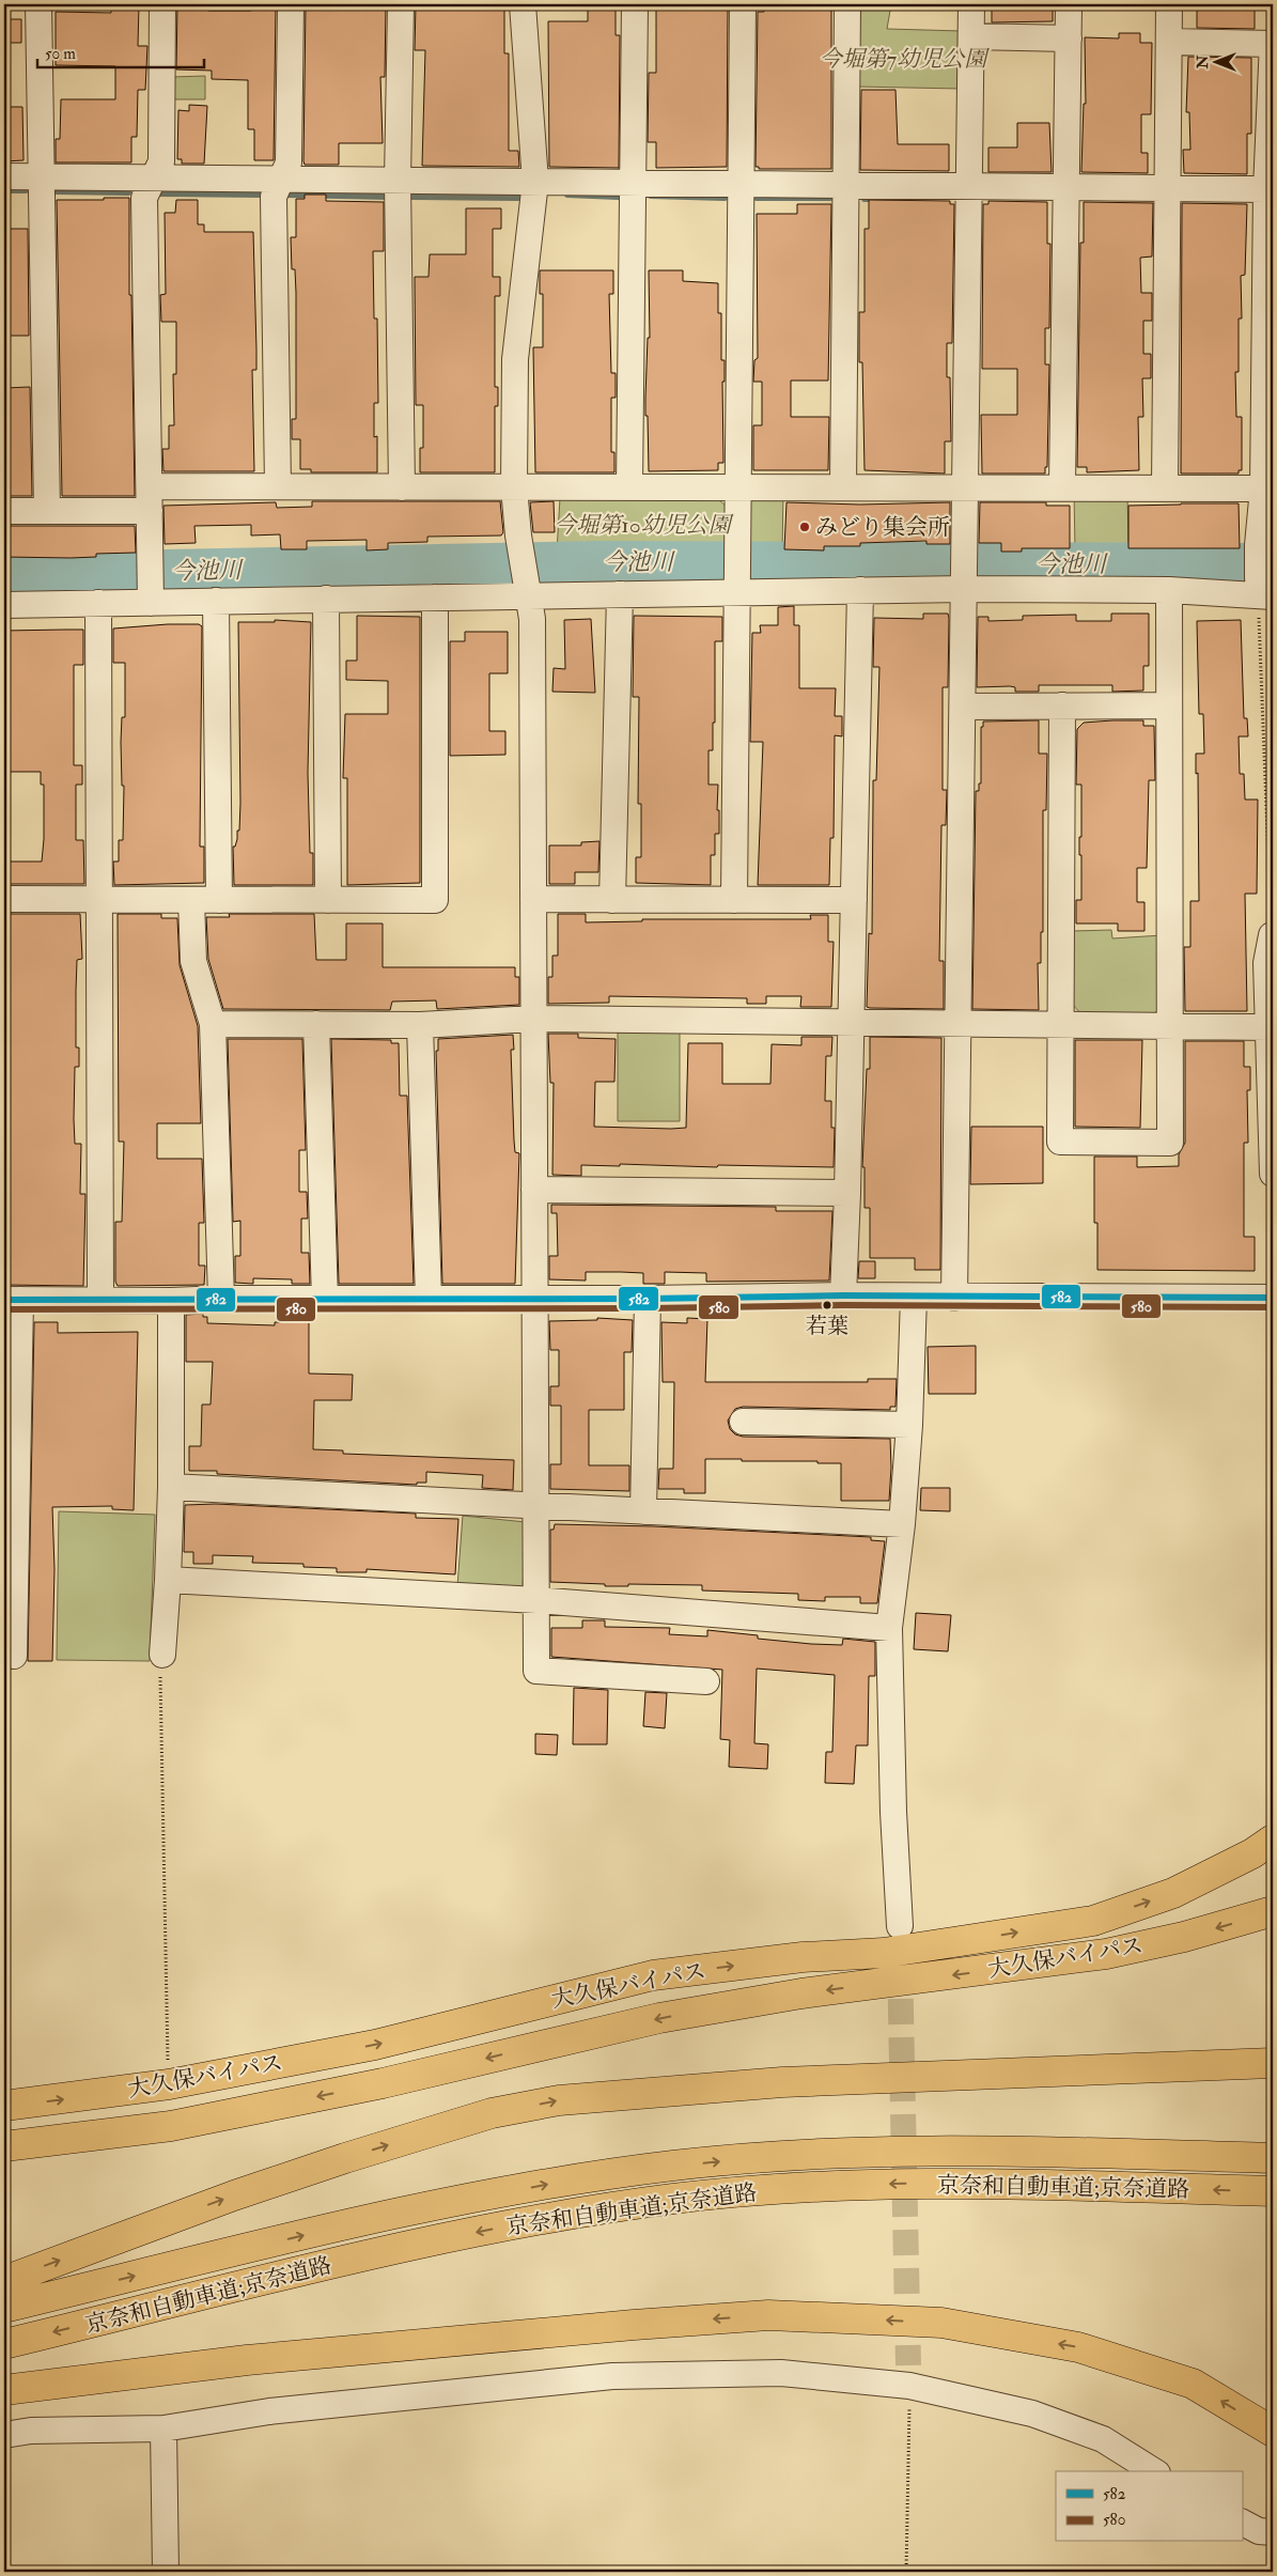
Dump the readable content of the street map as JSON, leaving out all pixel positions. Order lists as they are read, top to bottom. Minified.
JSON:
{"streets":{"highway":["大久保バイパス","京奈和自動車道;京奈道路"]},"water":["今池川"],"parks":["今堀第7幼児公園","今堀第10幼児公園"],"places":["みどり集会所","若葉"],"lines":["transit line 582","transit line 580"],"legend":["582","580"],"scale_bar":"50 m","north":"left"}
